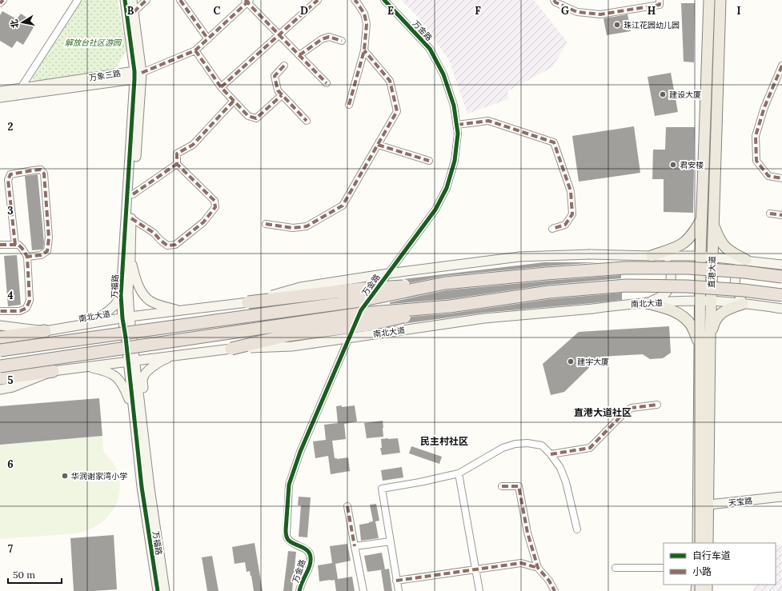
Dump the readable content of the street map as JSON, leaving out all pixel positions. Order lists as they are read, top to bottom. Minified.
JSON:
{"streets":{"highway":["南北大道"],"main road":["万象三路","直港大道","万福路","天宝路"],"street":["万金路"]},"crossings":[["万象三路","万福路"],["直港大道","南北大道"],["直港大道","天宝路"],["万福路","南北大道"]],"districts":["直港大道社区","民主村社区"],"parks":["解放台社区游园"],"places":["珠江花园幼儿园","建设大厦","君安楼","建宇大厦","华润谢家湾小学"],"legend":["自行车道","小路"],"scale_bar":"50 m","north":"left","grid":{"columns":["B","C","D","E","F","G","H","I"],"rows":["2","3","4","5","6","7"]}}
